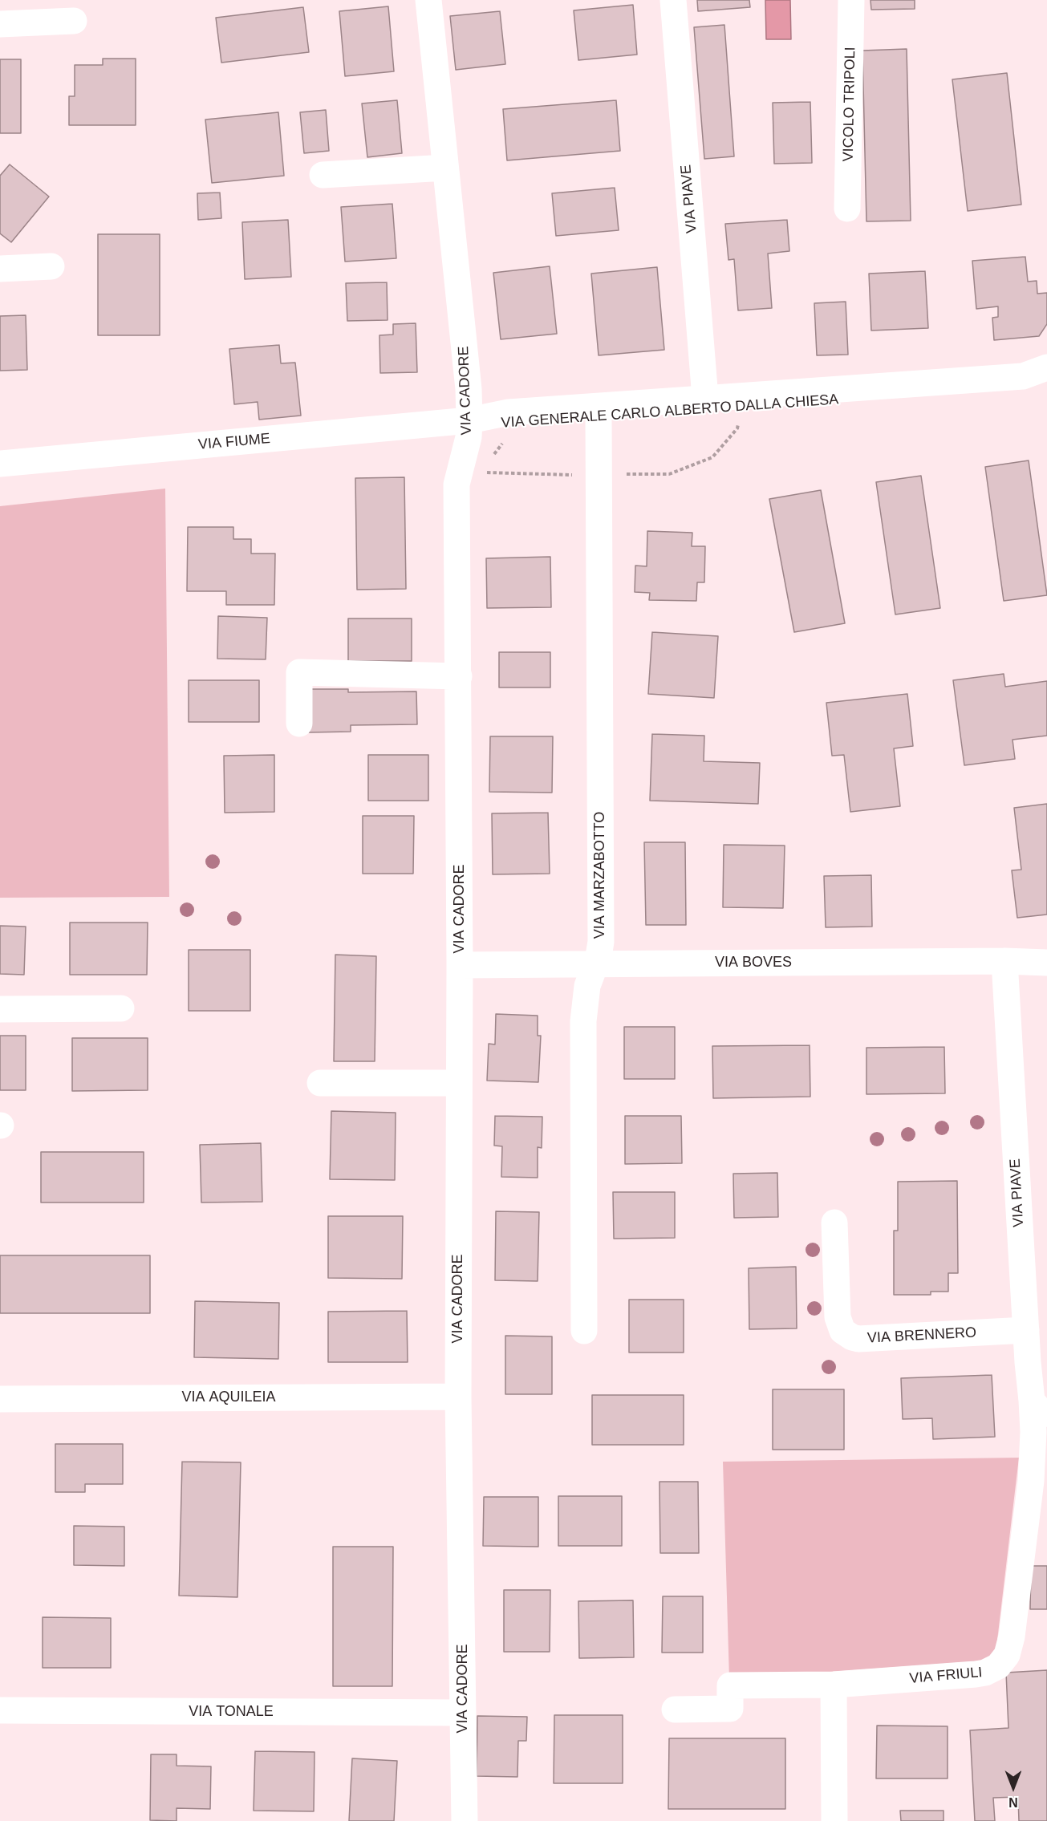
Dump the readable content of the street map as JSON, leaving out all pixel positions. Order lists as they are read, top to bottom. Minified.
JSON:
{"streets":{"street":["VICOLO TRIPOLI","VIA PIAVE","VIA CADORE","VIA GENERALE CARLO ALBERTO DALLA CHIESA","VIA FIUME","VIA MARZABOTTO","VIA BOVES","VIA BRENNERO","VIA AQUILEIA","VIA FRIULI","VIA TONALE"]},"crossings":[["VIA PIAVE","VIA GENERALE CARLO ALBERTO DALLA CHIESA"],["VIA PIAVE","VIA BOVES"],["VIA PIAVE","VIA BRENNERO"],["VIA PIAVE","VIA FRIULI"],["VIA CADORE","VIA GENERALE CARLO ALBERTO DALLA CHIESA"],["VIA CADORE","VIA FIUME"],["VIA CADORE","VIA BOVES"],["VIA CADORE","VIA AQUILEIA"],["VIA CADORE","VIA TONALE"],["VIA GENERALE CARLO ALBERTO DALLA CHIESA","VIA FIUME"],["VIA GENERALE CARLO ALBERTO DALLA CHIESA","VIA MARZABOTTO"],["VIA MARZABOTTO","VIA BOVES"]],"north":"bottom"}
